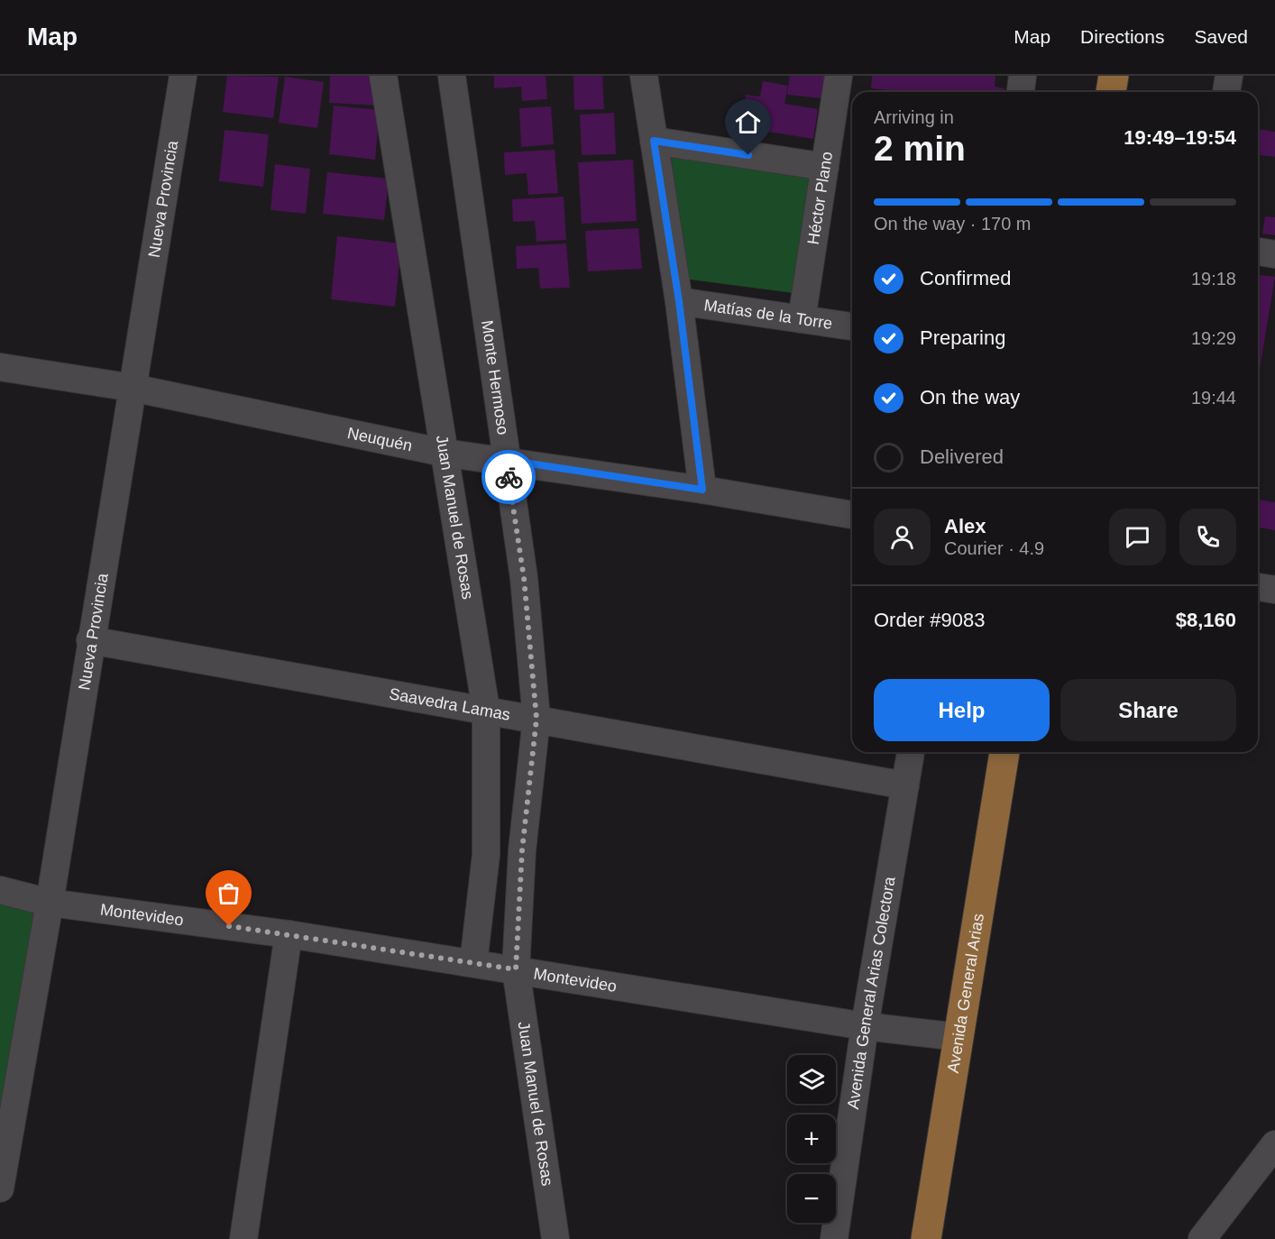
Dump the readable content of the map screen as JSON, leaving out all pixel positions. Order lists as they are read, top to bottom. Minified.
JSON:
{"streets":{"main road":["Avenida General Arias"],"street":["Héctor Plano","Nueva Provincia","Matías de la Torre","Monte Hermoso","Neuquén","Juan Manuel de Rosas","Saavedra Lamas","Montevideo","Avenida General Arias Colectora"]},"crossings":[["Héctor Plano","Matías de la Torre"],["Nueva Provincia","Neuquén"],["Nueva Provincia","Saavedra Lamas"],["Nueva Provincia","Montevideo"],["Monte Hermoso","Neuquén"],["Monte Hermoso","Juan Manuel de Rosas"],["Monte Hermoso","Saavedra Lamas"],["Monte Hermoso","Montevideo"],["Neuquén","Juan Manuel de Rosas"],["Juan Manuel de Rosas","Saavedra Lamas"],["Juan Manuel de Rosas","Montevideo"],["Saavedra Lamas","Avenida General Arias Colectora"],["Montevideo","Avenida General Arias Colectora"],["Montevideo","Avenida General Arias"]],"page":{"header":"Map","nav":["Map","Directions","Saved"],"heading":["2 min","Arriving in","19:49–19:54"],"panel":["Alex","Courier · 4.9","Order #9083","$8,160"],"bar":"On the way · 170 m","list":[["Confirmed","19:18"],["Preparing","19:29"],["On the way","19:44"],"Delivered"],"buttons":["Help","Share"],"map_buttons":["+","−"]}}
